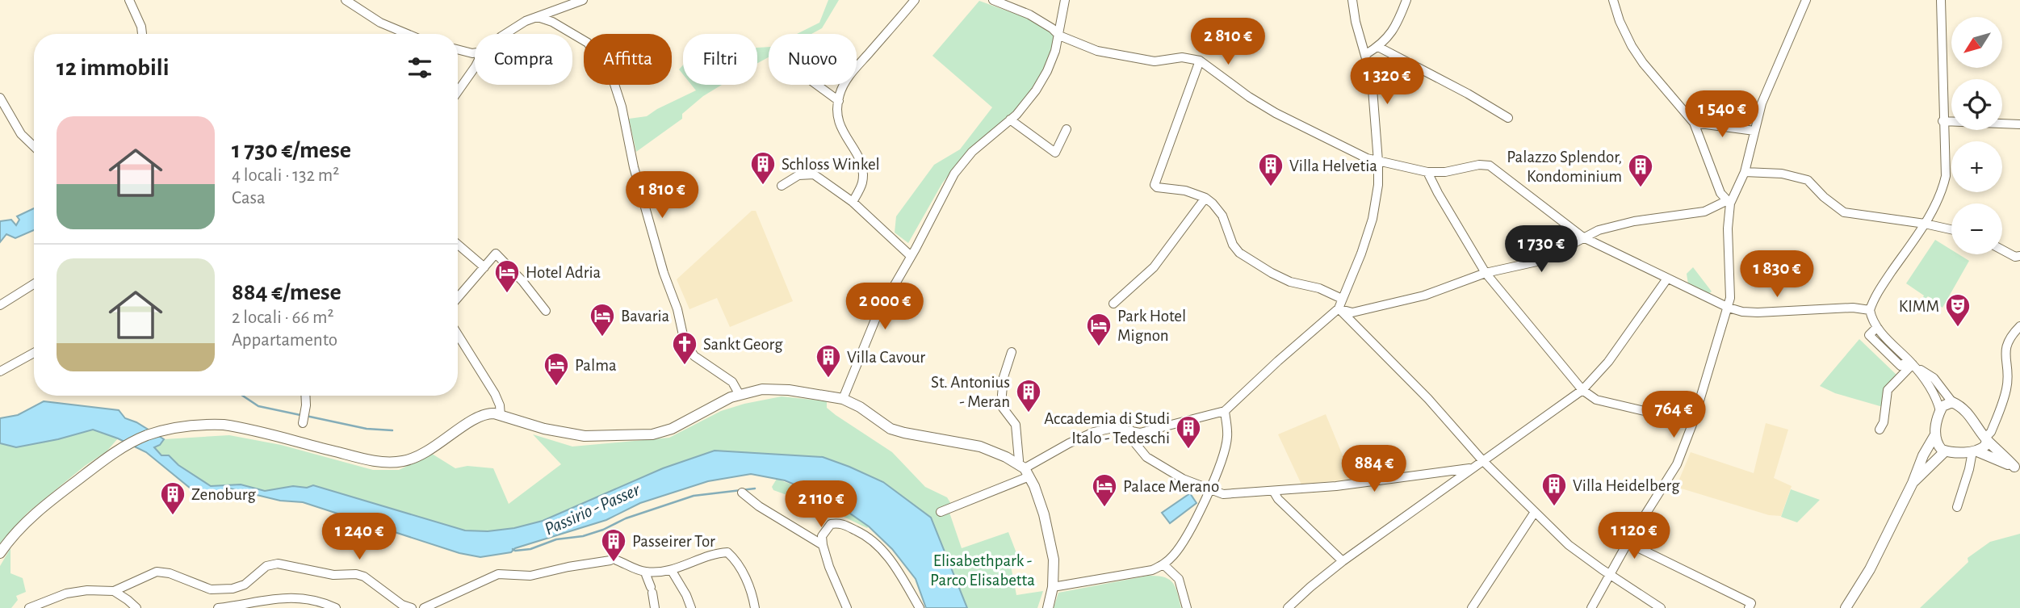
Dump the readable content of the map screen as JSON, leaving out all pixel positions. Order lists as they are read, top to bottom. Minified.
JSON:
{"water":["Passirio - Passer"],"parks":["Elisabethpark - Parco Elisabetta"],"places":{"building":["Schloss Winkel","Villa Helvetia","Palazzo Splendor, Kondominium","Villa Cavour","St. Antonius - Meran","Accademia di Studi Italo - Tedeschi","Villa Heidelberg","Zenoburg","Passeirer Tor"],"hotel":["Hotel Adria","Bavaria","Park Hotel Mignon","Palma","Palace Merano"],"theatre":["KIMM"],"church":["Sankt Georg"]},"north":"bottom left","page":{"map_buttons":["+","−"],"price":["2 810 €","1 320 €","1 540 €","1 810 €","1 730 €","1 830 €","2 000 €","764 €","884 €","2 110 €","1 120 €","1 240 €"],"chip":["Compra","Affitta","Filtri","Nuovo"],"heading":"12 immobili","list":[{"name":"1 730 €/mese","note":"4 locali · 132 m² · Casa"},{"name":"884 €/mese","note":"2 locali · 66 m² · Appartamento"}]}}
